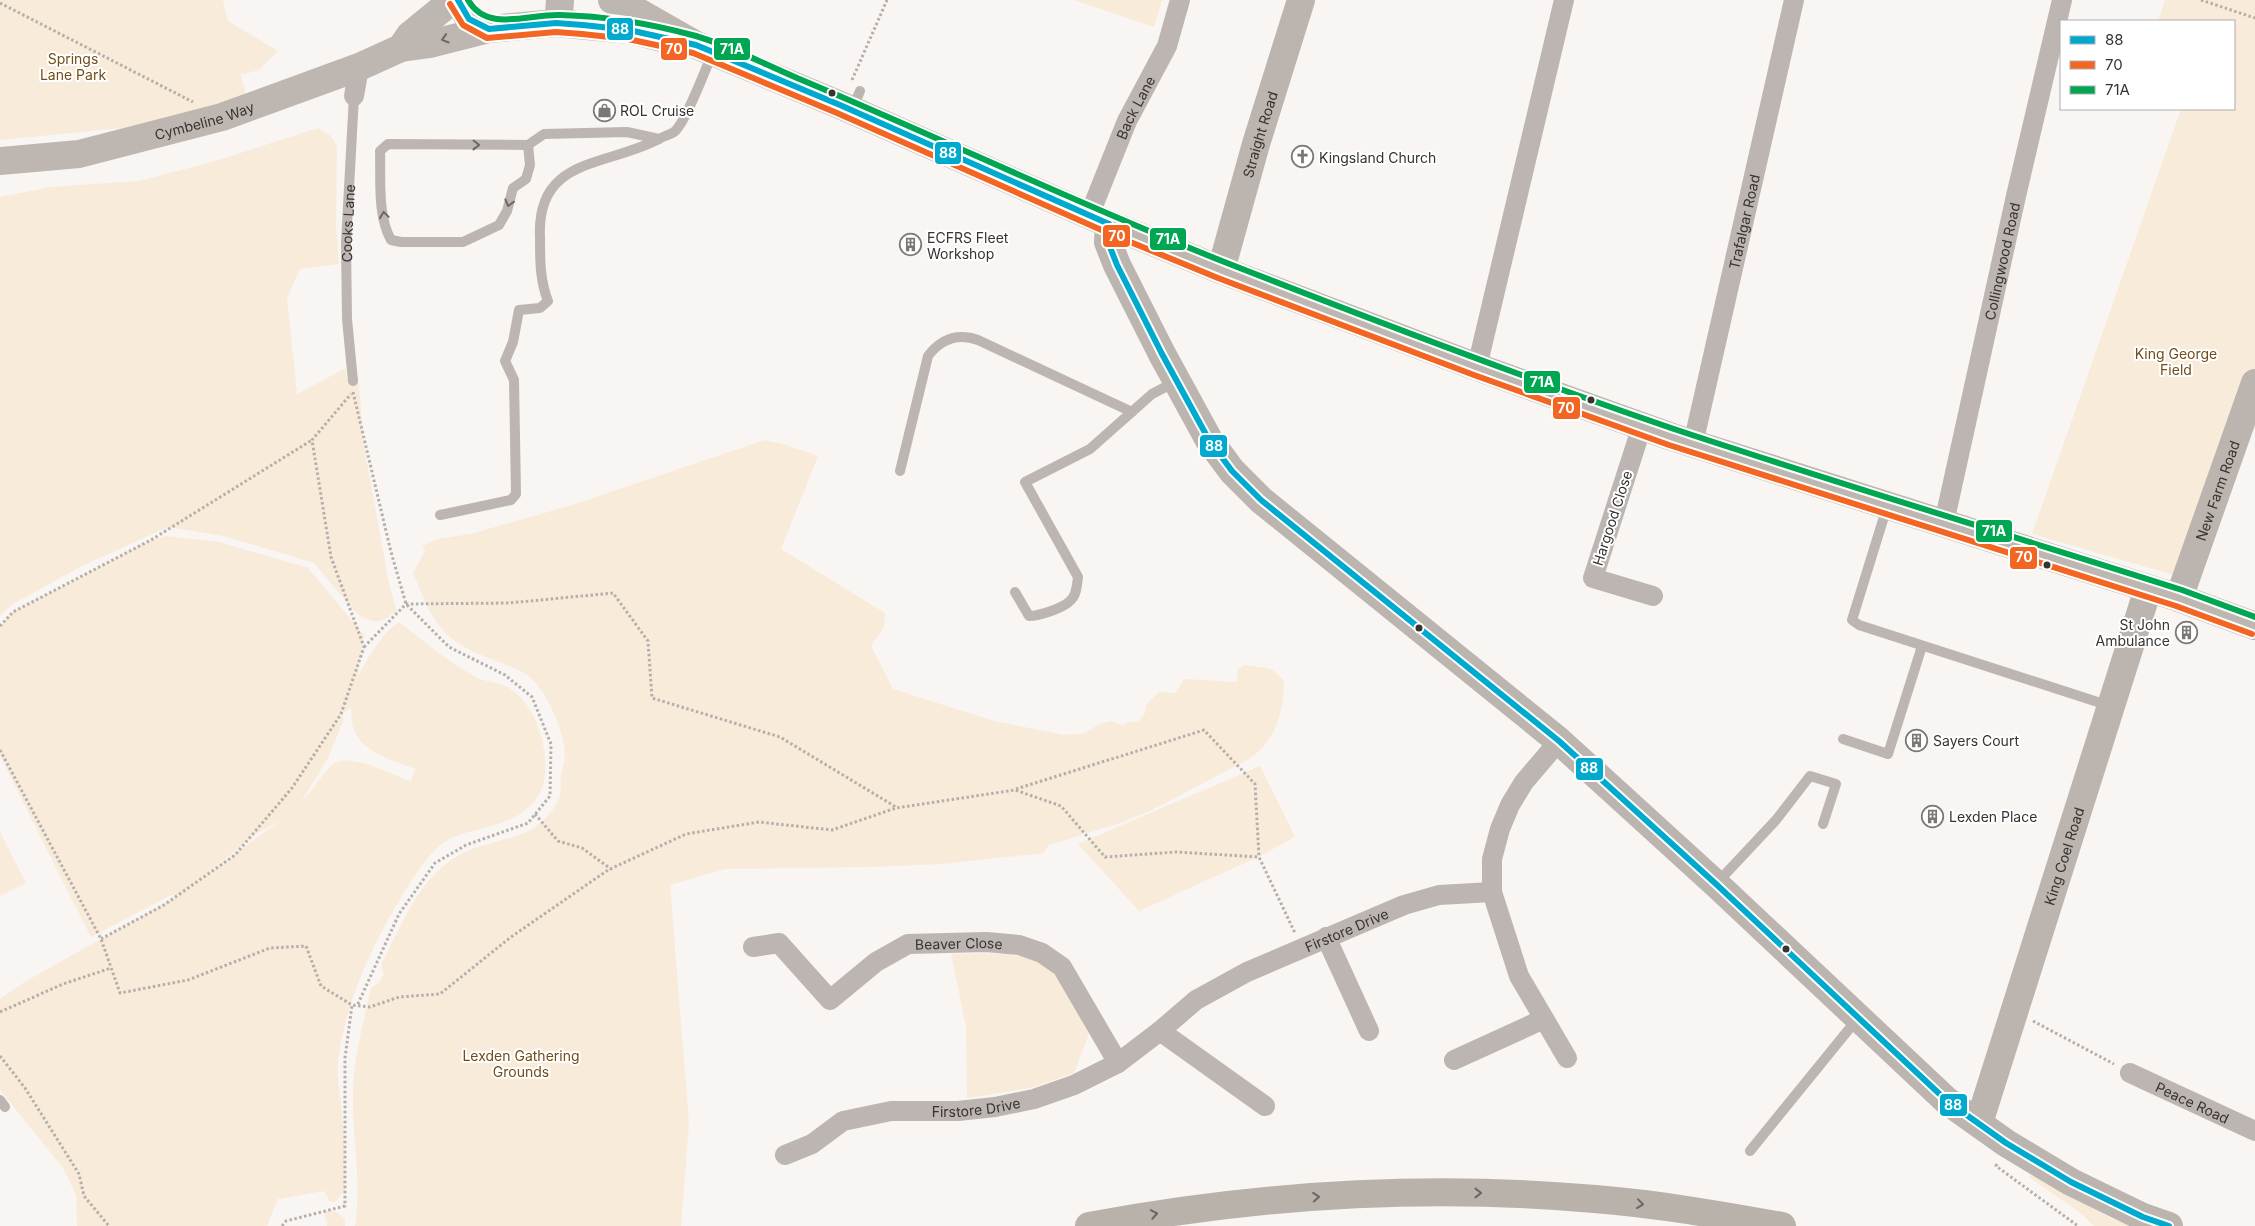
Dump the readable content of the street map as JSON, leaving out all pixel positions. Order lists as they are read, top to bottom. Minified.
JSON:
{"streets":{"main road":["Cymbeline Way"],"street":["Back Lane","Straight Road","Trafalgar Road","Cooks Lane","Collingwood Road","New Farm Road","Hargood Close","King Coel Road","Firstore Drive","Beaver Close","Peace Road"]},"crossings":[["Cymbeline Way","Cooks Lane"],["Firstore Drive","Beaver Close"]],"parks":["Springs Lane Park","King George Field","Lexden Gathering Grounds"],"places":{"shop":["ROL Cruise"],"church":["Kingsland Church"],"building":["ECFRS Fleet Workshop","St John Ambulance","Sayers Court","Lexden Place"]},"lines":["transit line 88","transit line 71A","transit line 70"],"legend":["88","70","71A"]}
